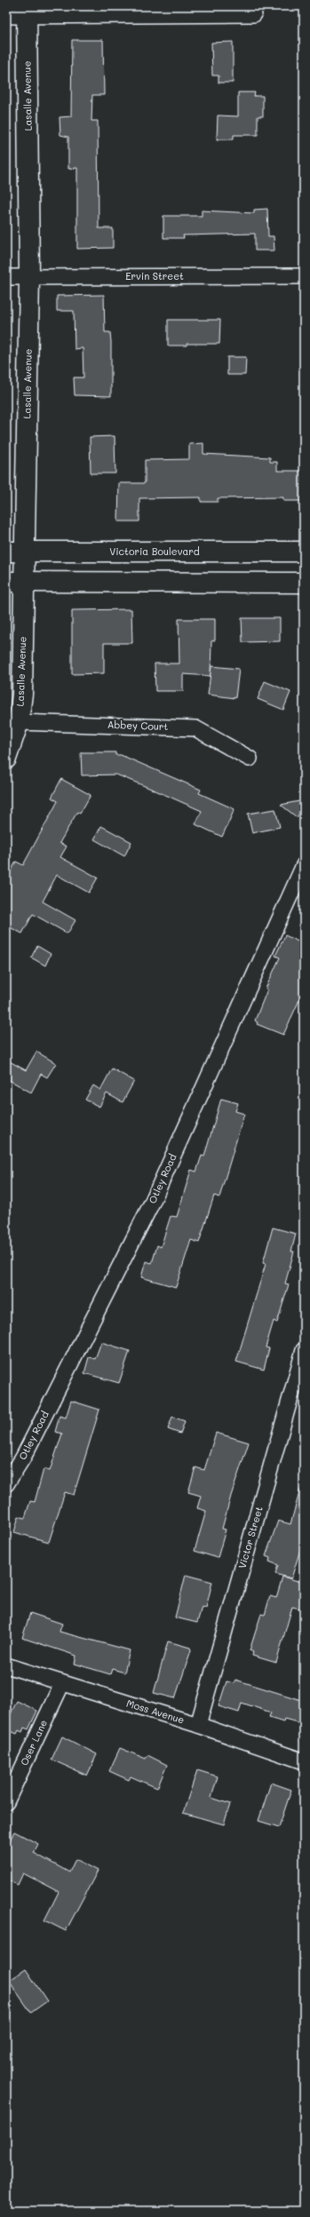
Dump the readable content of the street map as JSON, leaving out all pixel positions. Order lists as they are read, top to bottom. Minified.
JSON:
{"streets":{"main road":["Lasalle Avenue","Victoria Boulevard"],"street":["Ervin Street","Abbey Court","Otley Road","Victor Street","Moss Avenue","Oser Lane"]},"crossings":[["Lasalle Avenue","Ervin Street"],["Lasalle Avenue","Victoria Boulevard"],["Lasalle Avenue","Abbey Court"],["Victor Street","Moss Avenue"],["Moss Avenue","Oser Lane"]]}
